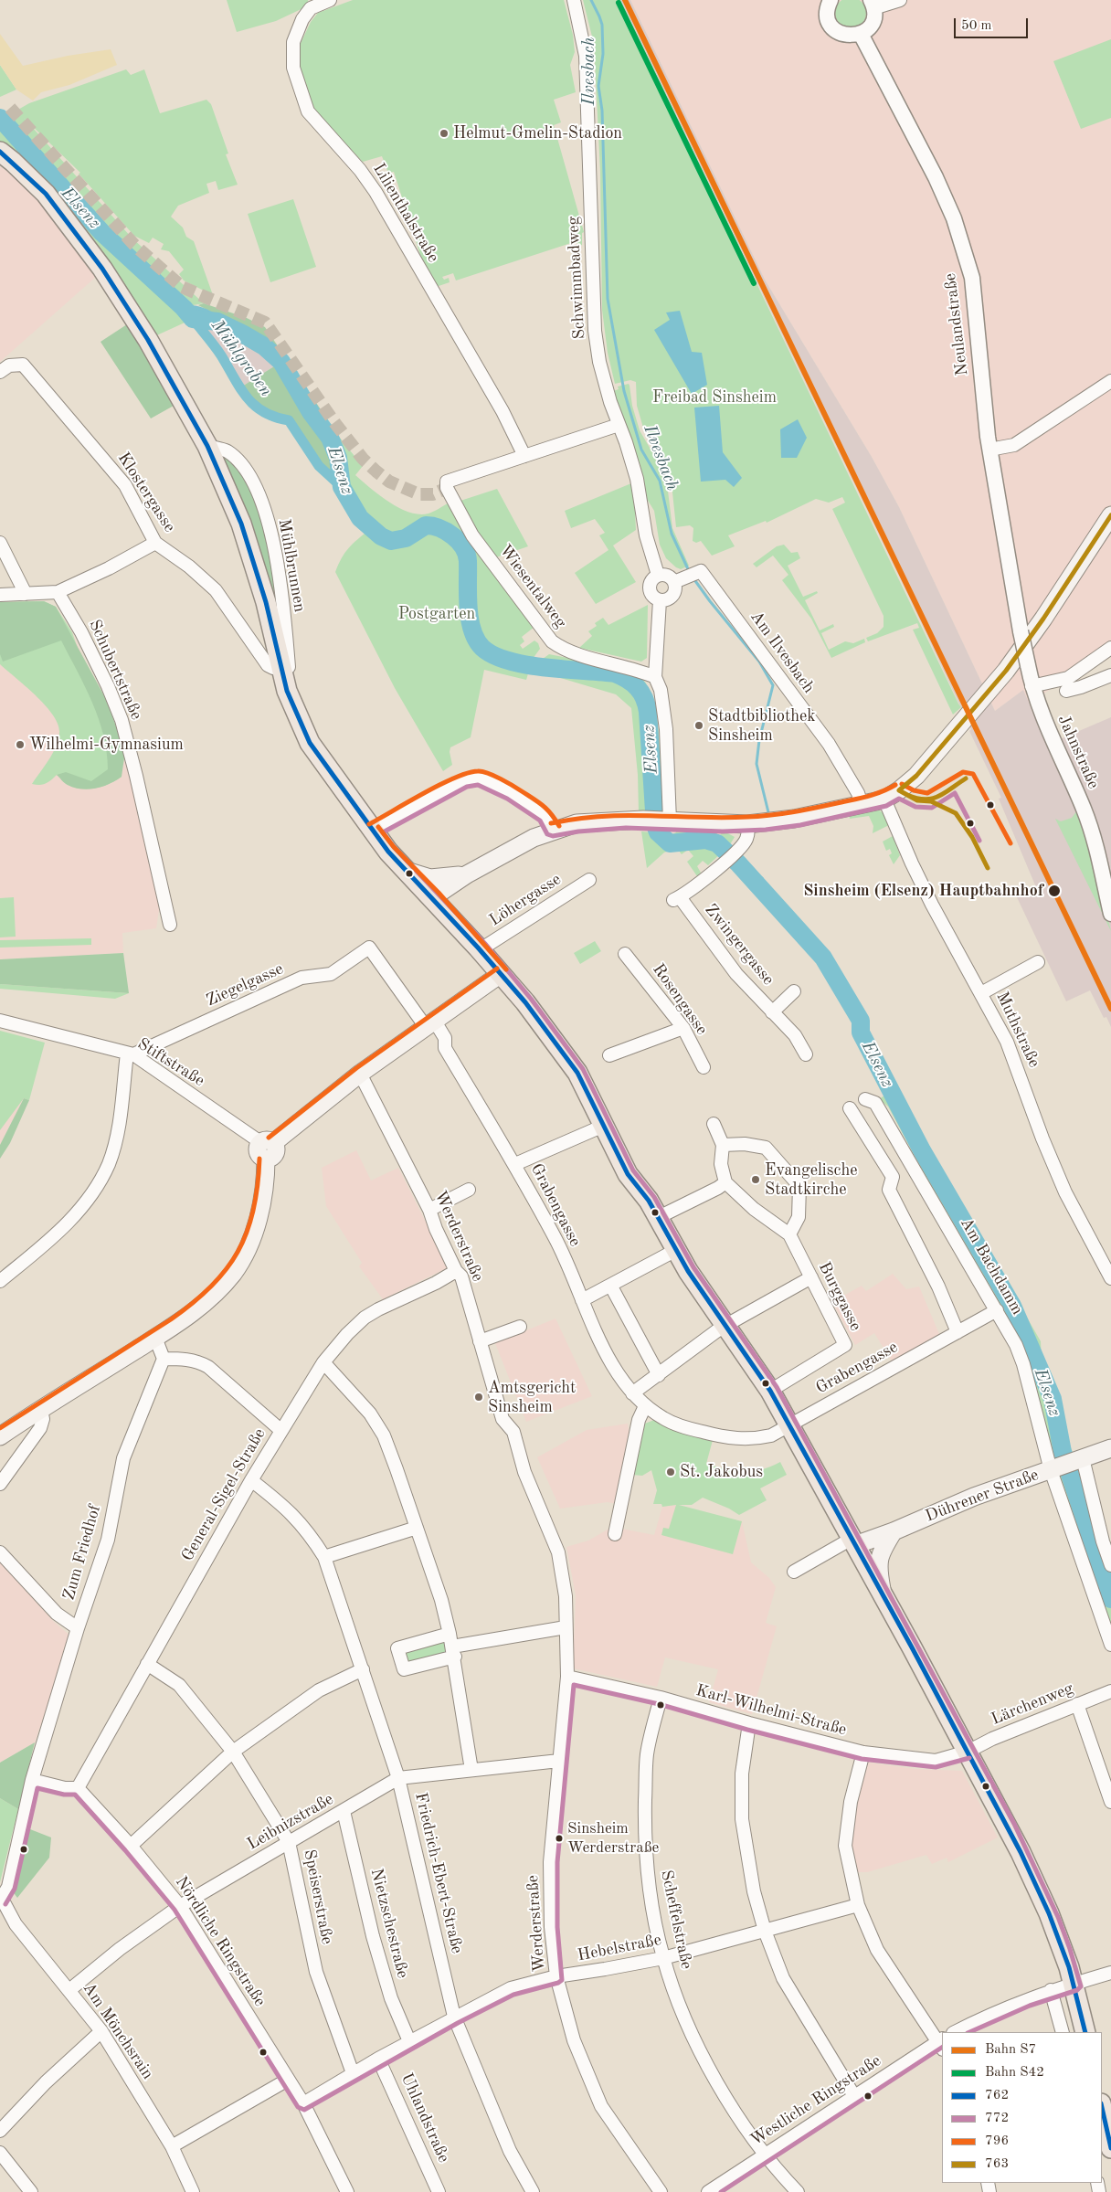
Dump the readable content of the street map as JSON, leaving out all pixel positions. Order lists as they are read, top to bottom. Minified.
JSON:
{"streets":{"main road":["Dührener Straße"],"street":["Lilienthalstraße","Schwimmbadweg","Neulandstraße","Klostergasse","Mühlbrunnen","Wiesentalweg","Am Ilvesbach","Schubertstraße","Jahnstraße","Löhergasse","Zwingergasse","Ziegelgasse","Rosengasse","Muthstraße","Stiftstraße","Grabengasse","Werderstraße","Am Bachdamm","Burggasse","General-Sigel-Straße","Zum Friedhof","Lärchenweg","Karl-Wilhelmi-Straße","Leibnizstraße","Friedrich-Ebert-Straße","Speiserstraße","Scheffelstraße","Nietzschestraße","Nördliche Ringstraße","Hebelstraße","Am Mönchsrain","Westliche Ringstraße","Uhlandstraße"]},"crossings":[["Lilienthalstraße","Wiesentalweg"],["Schwimmbadweg","Am Ilvesbach"],["Neulandstraße","Jahnstraße"],["Ziegelgasse","Stiftstraße"],["Ziegelgasse","Grabengasse"],["Grabengasse","Am Bachdamm"],["Werderstraße","General-Sigel-Straße"],["Werderstraße","Karl-Wilhelmi-Straße"],["Werderstraße","Leibnizstraße"],["Werderstraße","Hebelstraße"],["Am Bachdamm","Dührener Straße"],["General-Sigel-Straße","Friedrich-Ebert-Straße"],["General-Sigel-Straße","Speiserstraße"],["General-Sigel-Straße","Nördliche Ringstraße"],["Zum Friedhof","Am Mönchsrain"],["Lärchenweg","Karl-Wilhelmi-Straße"],["Karl-Wilhelmi-Straße","Scheffelstraße"],["Leibnizstraße","Friedrich-Ebert-Straße"],["Leibnizstraße","Speiserstraße"],["Leibnizstraße","Nietzschestraße"],["Leibnizstraße","Nördliche Ringstraße"],["Leibnizstraße","Am Mönchsrain"],["Friedrich-Ebert-Straße","Hebelstraße"],["Speiserstraße","Hebelstraße"],["Scheffelstraße","Hebelstraße"],["Scheffelstraße","Westliche Ringstraße"],["Nietzschestraße","Hebelstraße"],["Nördliche Ringstraße","Hebelstraße"],["Hebelstraße","Uhlandstraße"]],"water":["Ilvesbach","Elsenz","Mühlgraben"],"parks":["Freibad Sinsheim","Postgarten"],"places":["Helmut-Gmelin-Stadion","Stadtbibliothek Sinsheim","Wilhelmi-Gymnasium","Sinsheim (Elsenz) Hauptbahnhof","Evangelische Stadtkirche","Amtsgericht Sinsheim","St. Jakobus","Sinsheim Werderstraße"],"lines":["rail line S7","rail line S42","transit line 762","transit line 763","transit line 796","transit line 772"],"legend":["Bahn S7","Bahn S42","762","772","796","763"],"scale_bar":"50 m"}
